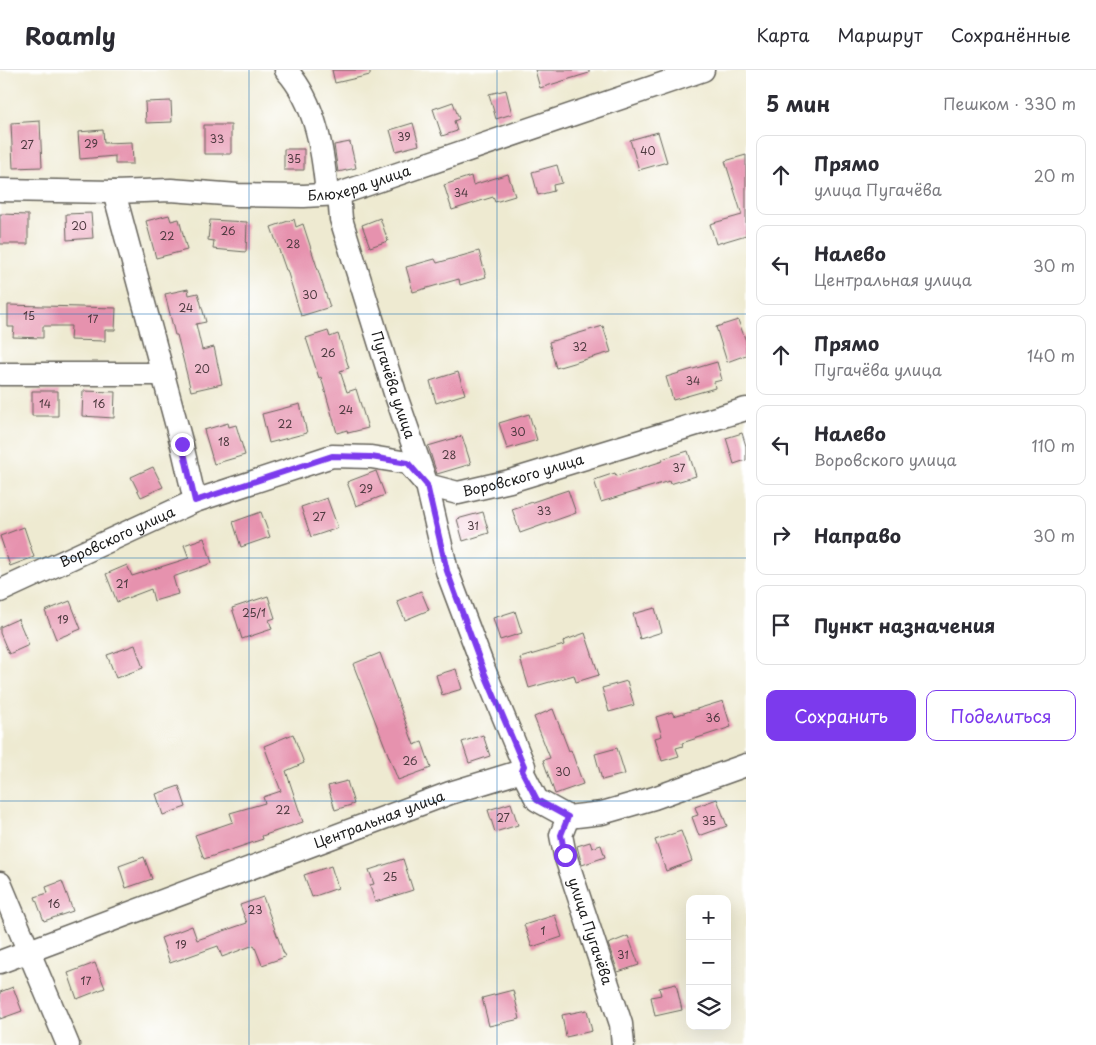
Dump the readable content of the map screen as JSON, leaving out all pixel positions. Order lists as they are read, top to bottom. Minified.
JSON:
{"streets":{"street":["Блюхера улица","Пугачёва улица","Воровского улица","Центральная улица","улица Пугачёва"]},"crossings":[["Блюхера улица","Пугачёва улица"],["Пугачёва улица","Воровского улица"],["Пугачёва улица","Центральная улица"]],"house_numbers":["39","33","29","27","40","35","34","20","26","22","28","30","24","15","17","32","26","20","34","14","16","24","22","30","18","28","37","29","33","27","31","21","25/1","19","36","26","30","22","27","35","25","16","23","1","19","31","17"],"page":{"header":"Roamly","nav":["Карта","Маршрут","Сохранённые"],"heading":["5 мин","Пешком · 330 m"],"list":[["Прямо","улица Пугачёва","20 m"],["Налево","Центральная улица","30 m"],["Прямо","Пугачёва улица","140 m"],["Налево","Воровского улица","110 m"],["Направо","30 m"],"Пункт назначения"],"buttons":["Сохранить","Поделиться"],"map_buttons":["+","−"]}}
